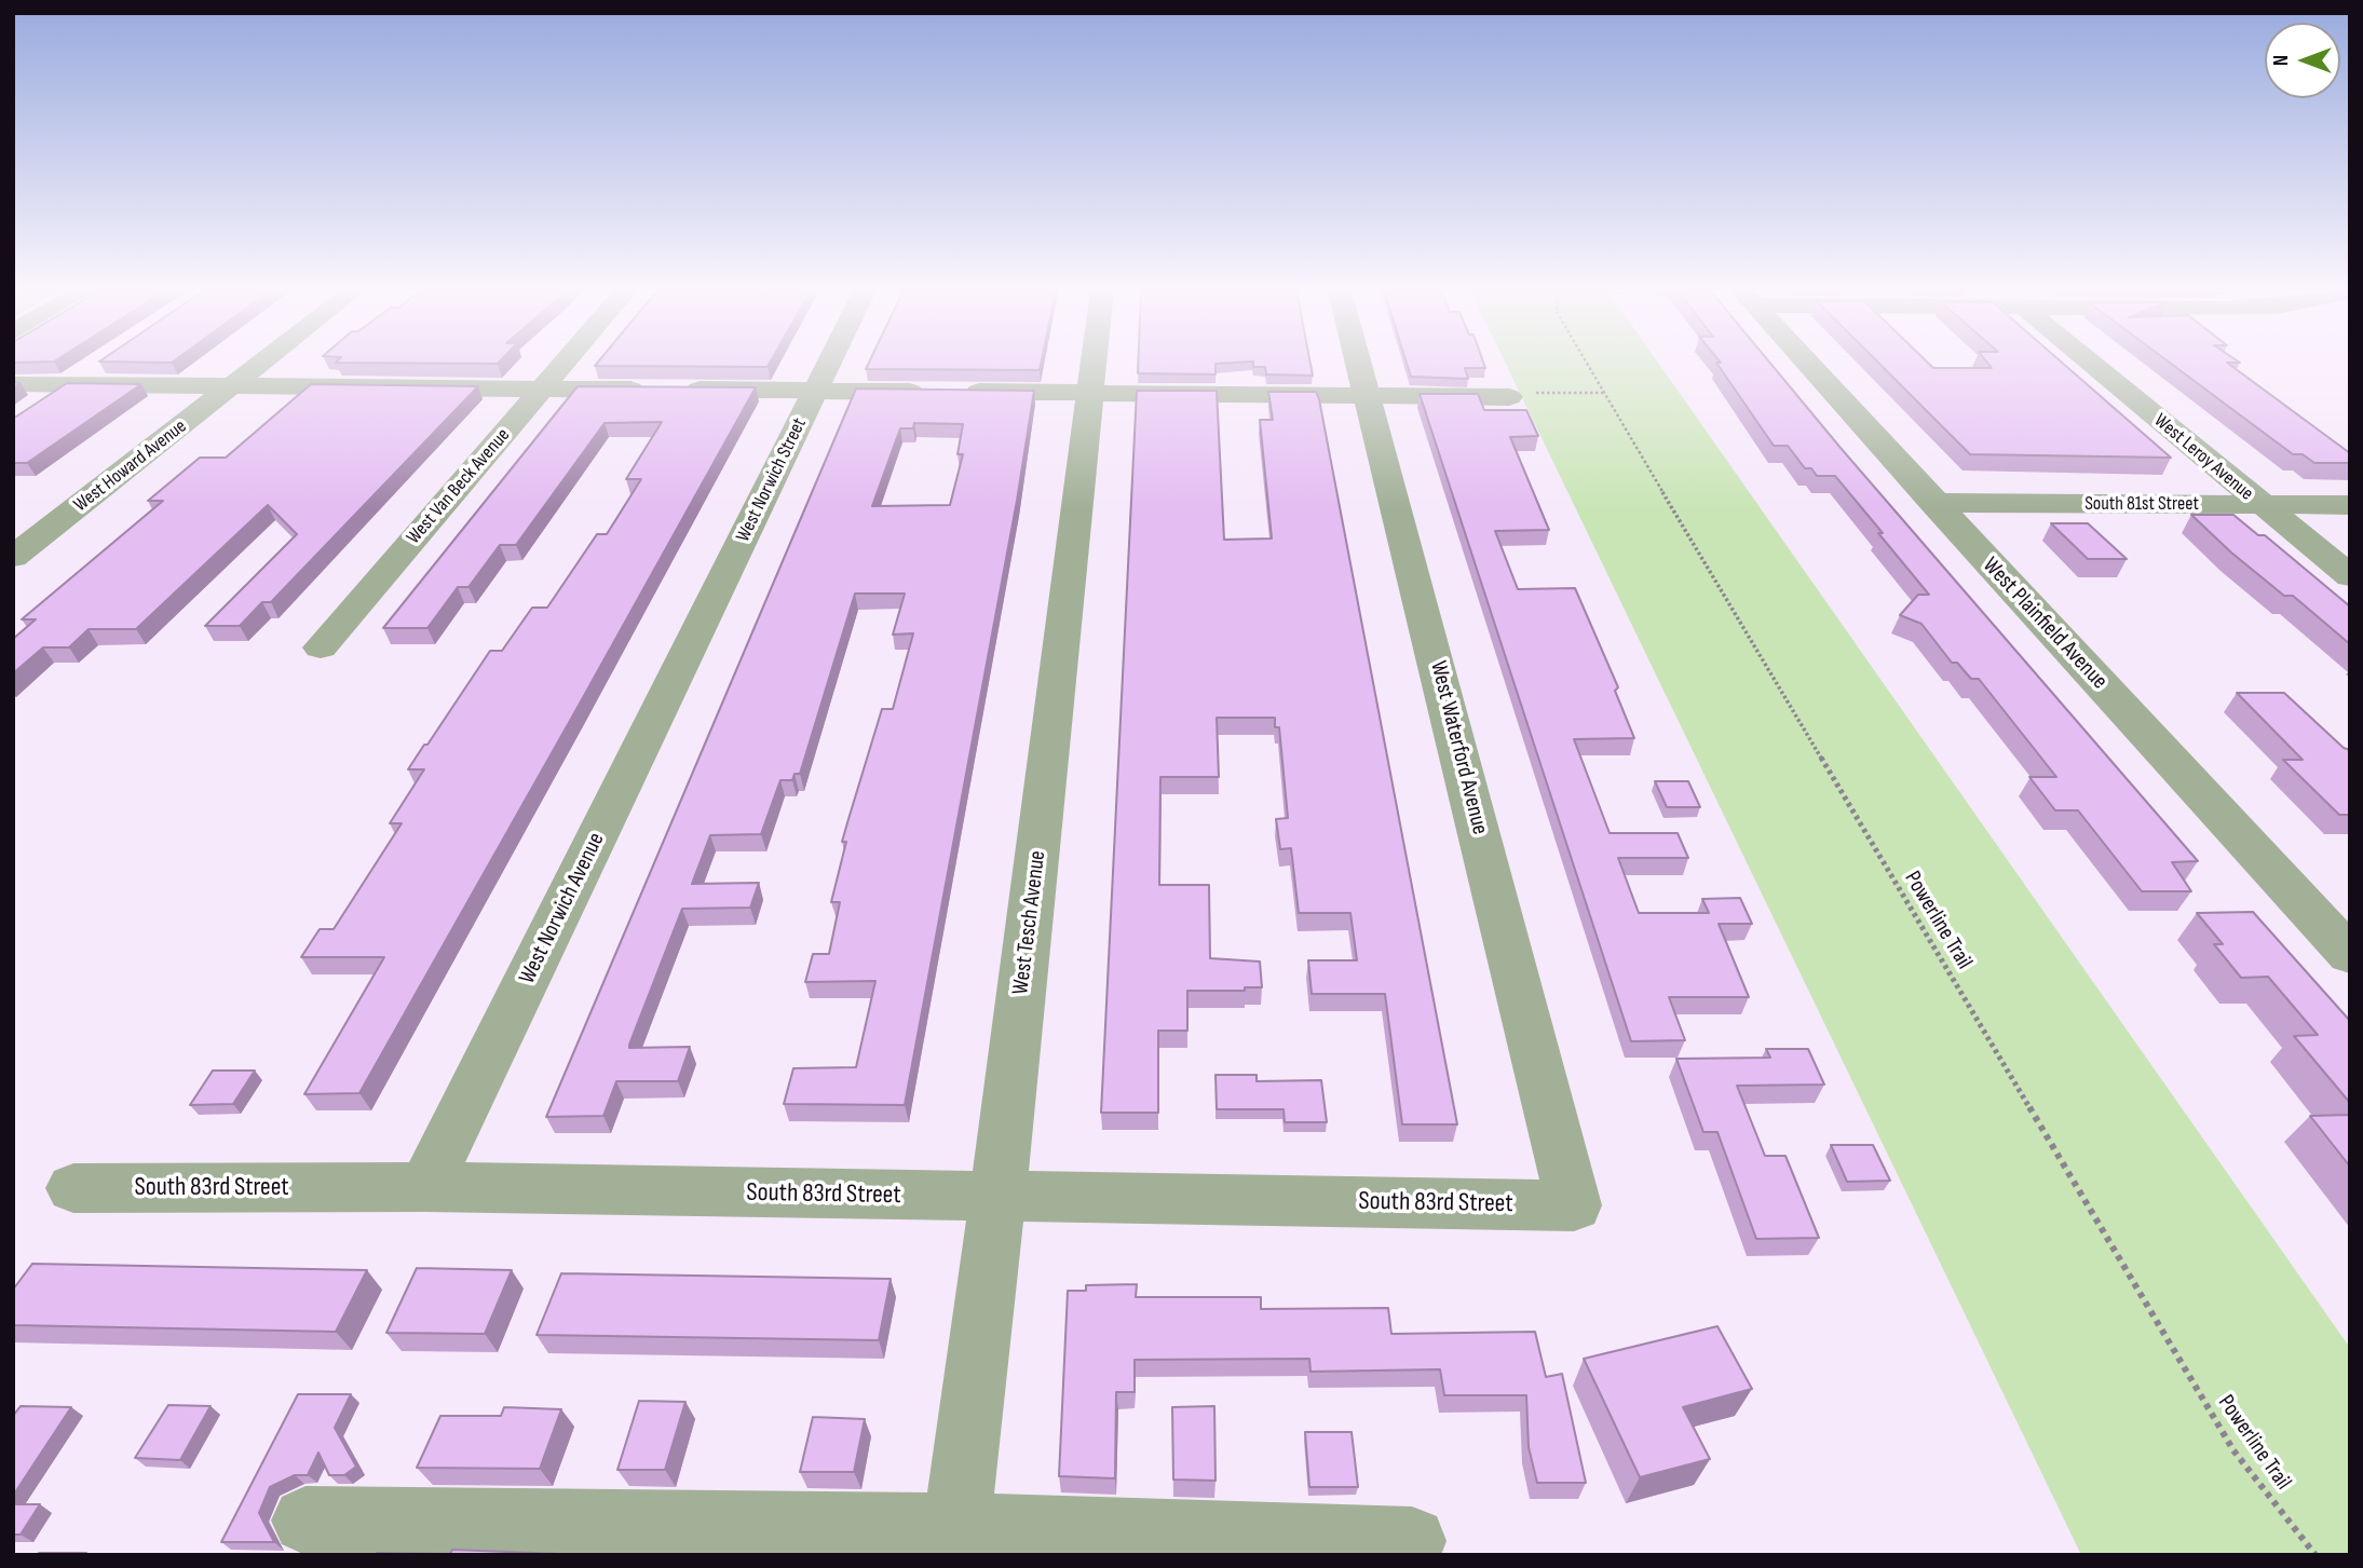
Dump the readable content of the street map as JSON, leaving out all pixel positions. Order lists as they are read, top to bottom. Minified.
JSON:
{"streets":{"street":["West Leroy Avenue","West Howard Avenue","West Norwich Street","West Van Beck Avenue","South 81st Street","West Plainfield Avenue","West Waterford Avenue","West Norwich Avenue","West Tesch Avenue","South 83rd Street"],"path":["Powerline Trail"]},"crossings":[["West Leroy Avenue","South 81st Street"],["West Norwich Street","West Norwich Avenue"],["South 81st Street","West Plainfield Avenue"],["West Waterford Avenue","South 83rd Street"],["West Norwich Avenue","South 83rd Street"],["West Tesch Avenue","South 83rd Street"]],"north":"left"}
